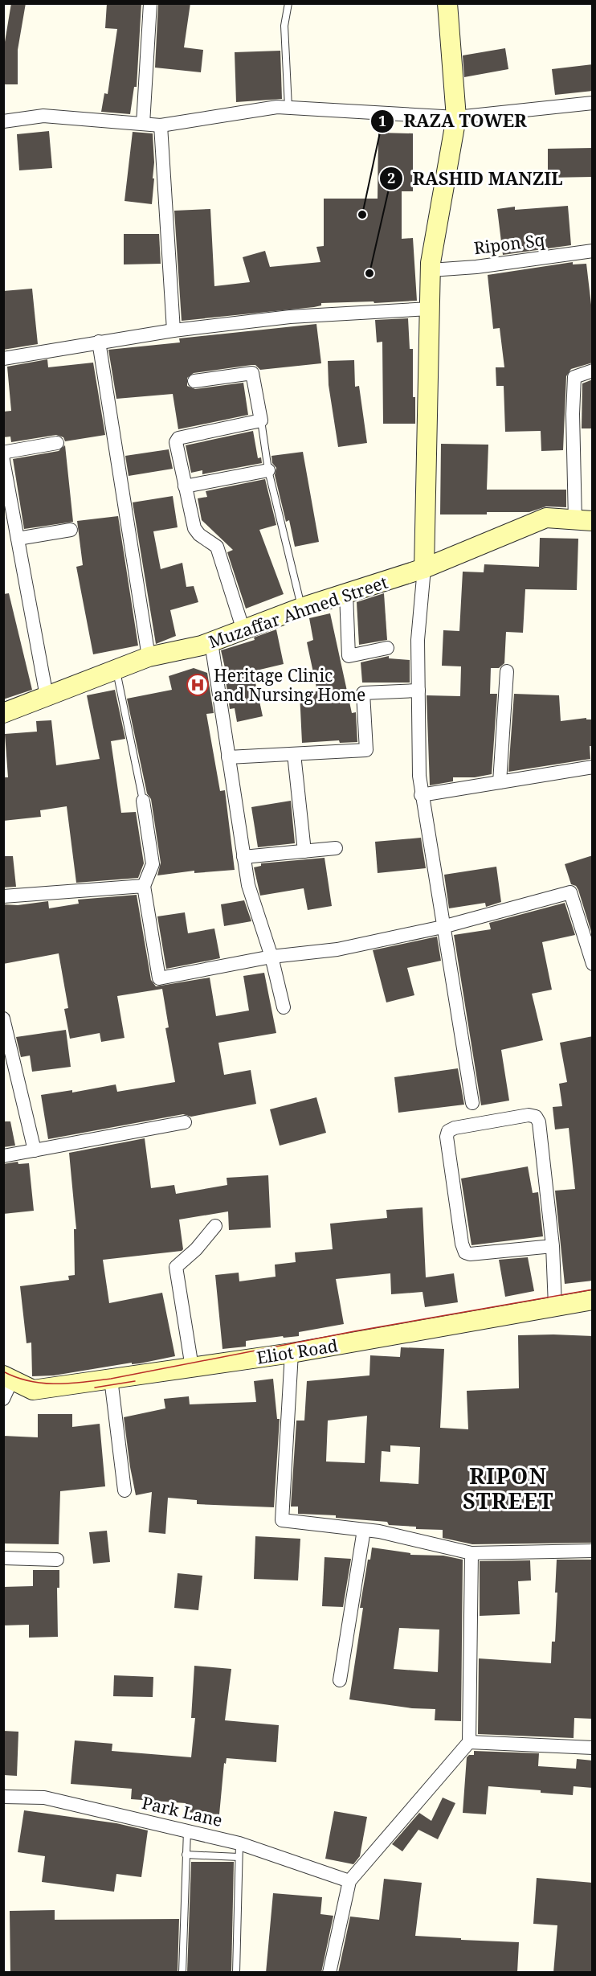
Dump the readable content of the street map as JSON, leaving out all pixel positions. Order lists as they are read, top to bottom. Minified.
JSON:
{"streets":{"street":["Ripon Sq","Muzaffar Ahmed Street","Eliot Road","Park Lane"]},"districts":["RIPON STREET"],"places":{"other":["RAZA TOWER","RASHID MANZIL"],"hospital":["Heritage Clinic and Nursing Home"]}}
